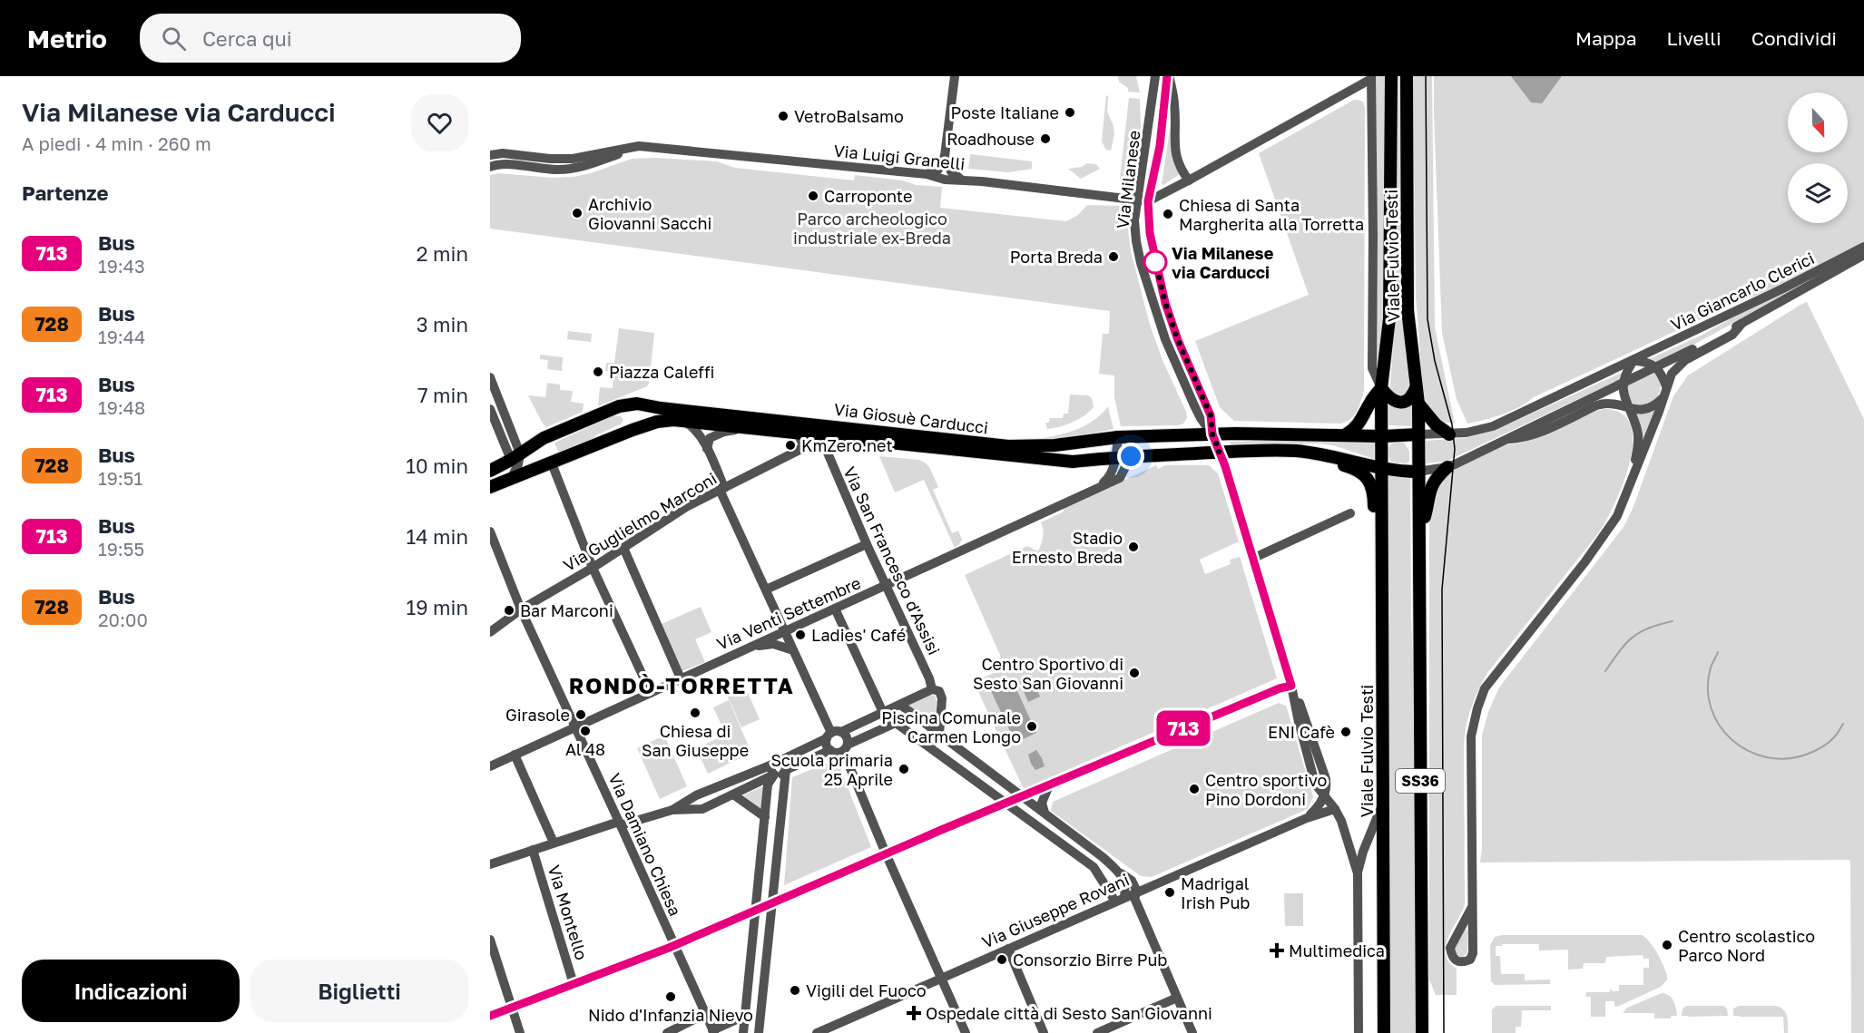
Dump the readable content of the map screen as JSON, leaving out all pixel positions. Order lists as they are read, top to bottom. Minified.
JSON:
{"streets":{"main road":["Viale Fulvio Testi","Via Giosuè Carducci","SS36"],"street":["Via Luigi Granelli","Via Milanese","Via Giancarlo Clerici","Via Guglielmo Marconi","Via San Francesco d'Assisi","Via Venti Settembre","Via Damiano Chiesa","Via Giuseppe Rovani","Via Montello"]},"crossings":[["Via Luigi Granelli","Via Milanese"],["Via Milanese","Via Giosuè Carducci"],["Via Milanese","Via Giuseppe Rovani"],["Viale Fulvio Testi","Via Giancarlo Clerici"],["Viale Fulvio Testi","Via Giosuè Carducci"],["Via Giosuè Carducci","Via Guglielmo Marconi"],["Via Giosuè Carducci","Via Venti Settembre"],["Via Guglielmo Marconi","Via Damiano Chiesa"],["Via San Francesco d'Assisi","Via Venti Settembre"],["Via Venti Settembre","Via Damiano Chiesa"]],"districts":["RONDÒ-TORRETTA"],"parks":["Parco archeologico industriale ex-Breda"],"places":{"other":["Poste Italiane","VetroBalsamo","Roadhouse","Carroponte","Archivio Giovanni Sacchi","Chiesa di Santa Margherita alla Torretta","Porta Breda","Via Milanese via Carducci","Piazza Caleffi","KmZero.net","Stadio Ernesto Breda","Bar Marconi","Ladies' Café","Centro Sportivo di Sesto San Giovanni","Chiesa di San Giuseppe","Girasole","Piscina Comunale Carmen Longo","Al 48","ENI Cafè","Scuola primaria 25 Aprile","Centro sportivo Pino Dordoni","Madrigal Irish Pub","Centro scolastico Parco Nord","Consorzio Birre Pub","Vigili del Fuoco","Nido d'Infanzia Nievo"],"health":["Multimedica","Ospedale città di Sesto San Giovanni"]},"lines":["bus line 713"],"north":"bottom","page":{"header":"Metrio","search":"Cerca qui","nav":["Mappa","Livelli","Condividi"],"heading":[["Via Milanese via Carducci","A piedi · 4 min · 260 m"],"Partenze"],"on_map":"713","list":[{"mark":"713","name":"Bus","note":"19:43","value":"2 min"},{"mark":"728","name":"Bus","note":"19:44","value":"3 min"},{"mark":"713","name":"Bus","note":"19:48","value":"7 min"},{"mark":"728","name":"Bus","note":"19:51","value":"10 min"},{"mark":"713","name":"Bus","note":"19:55","value":"14 min"},{"mark":"728","name":"Bus","note":"20:00","value":"19 min"}],"buttons":["Indicazioni","Biglietti"]}}
